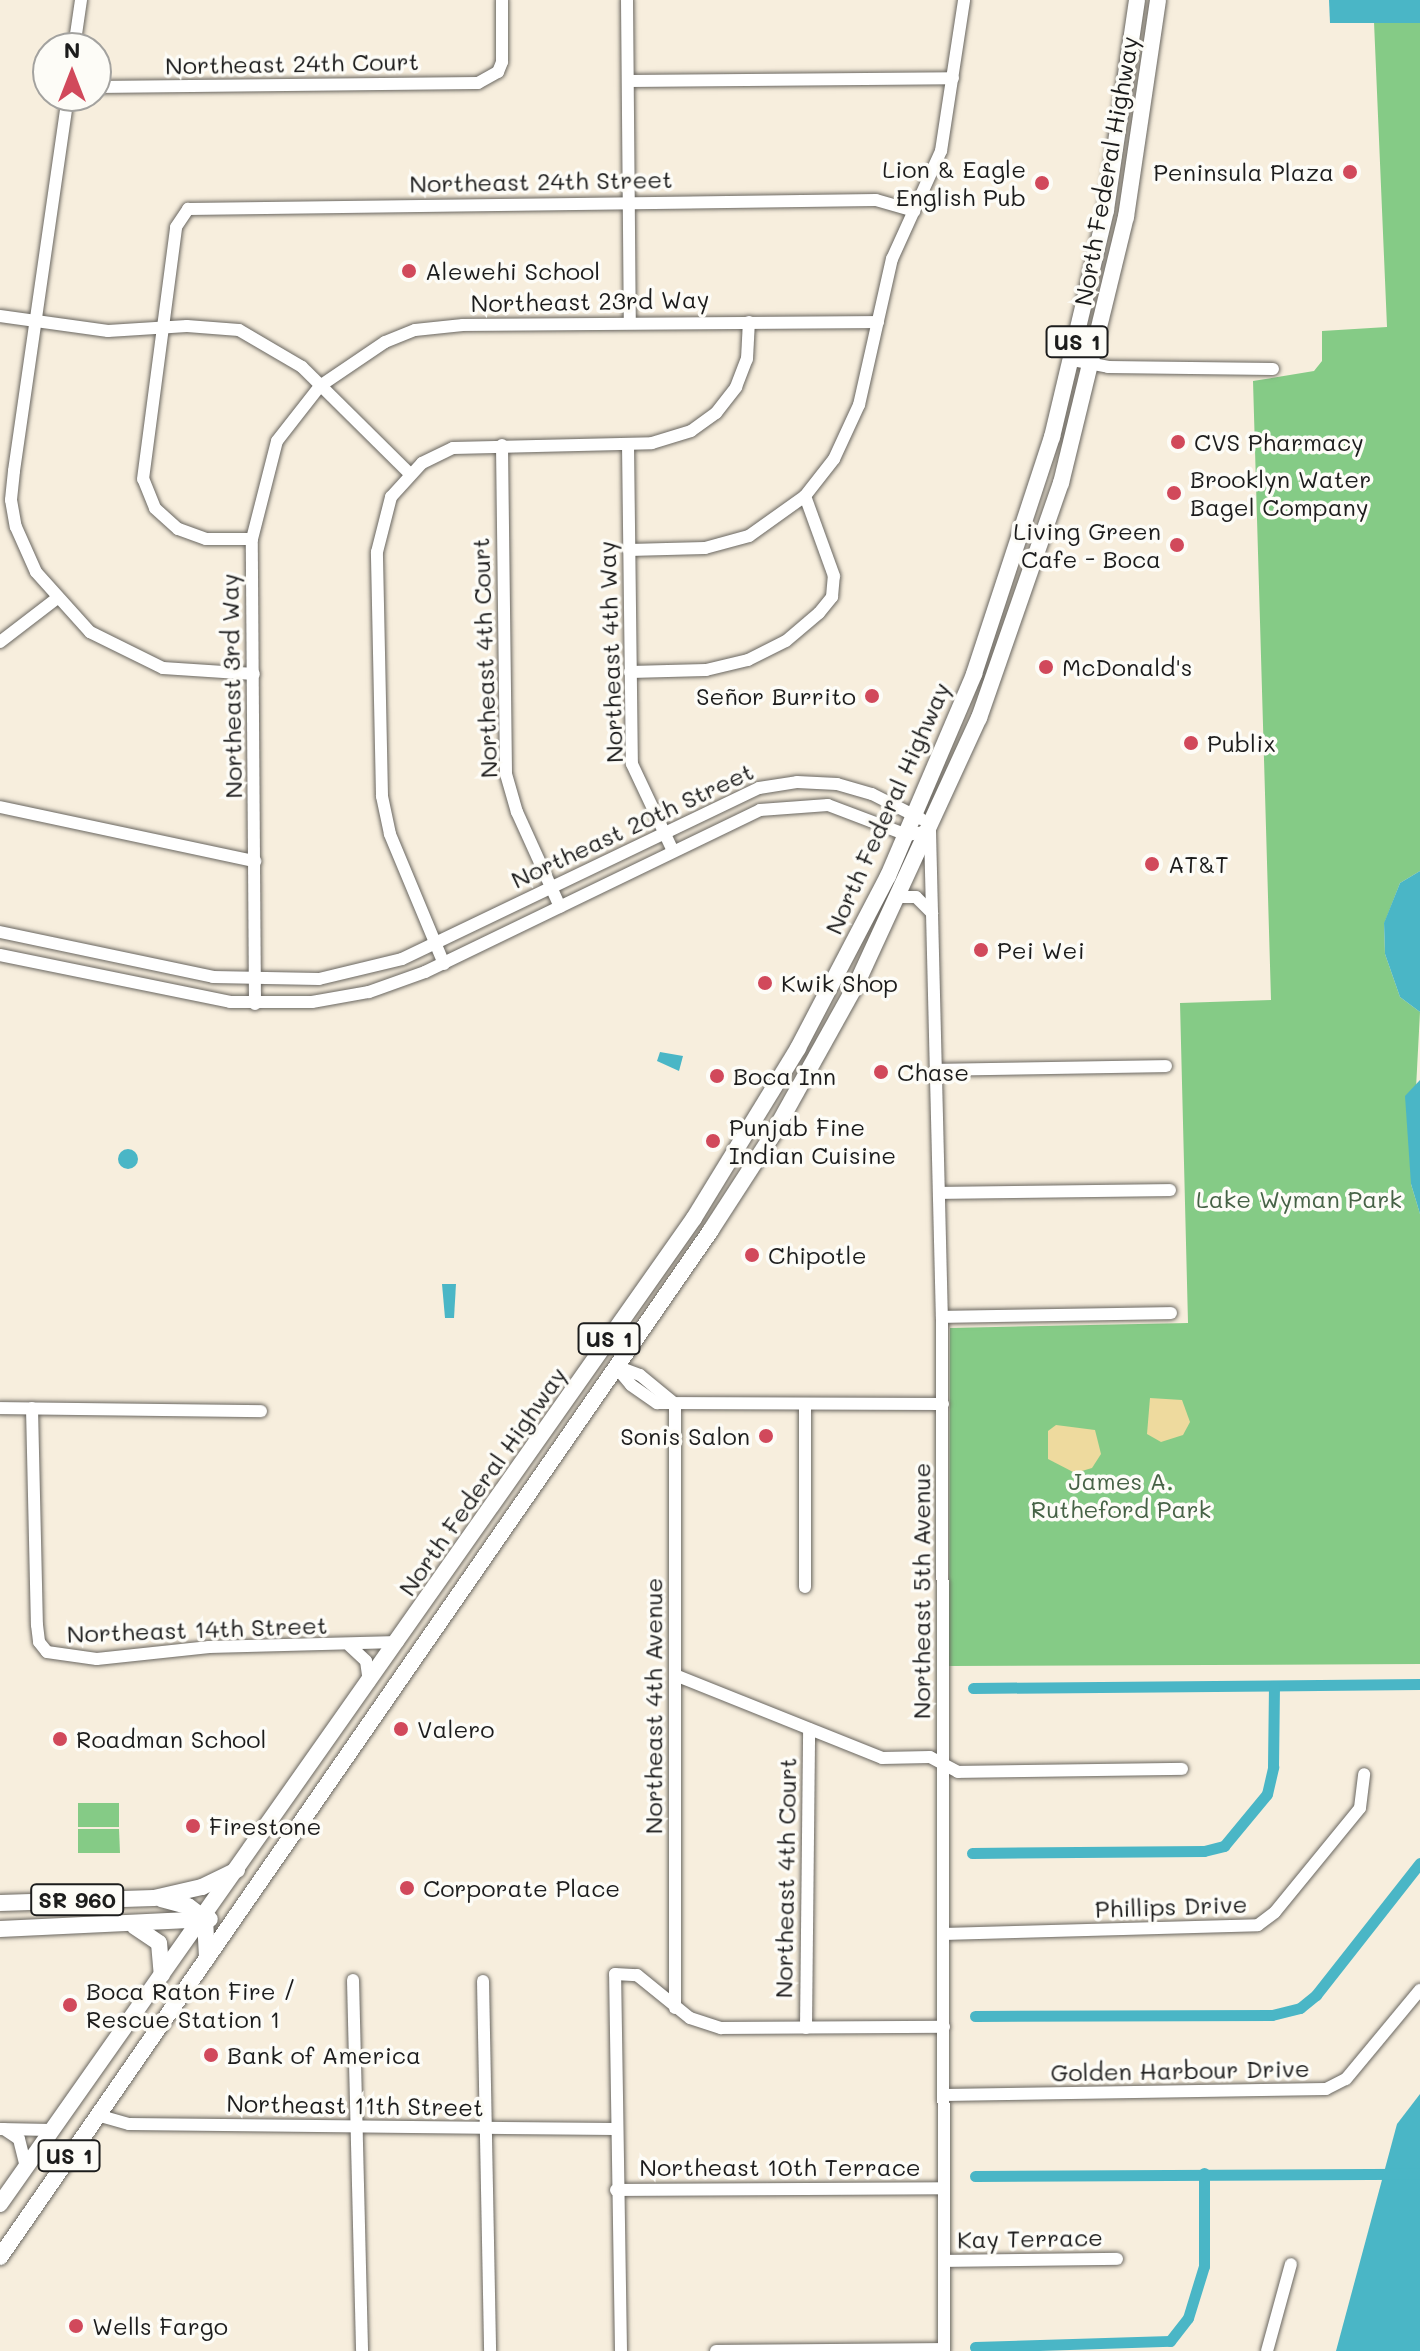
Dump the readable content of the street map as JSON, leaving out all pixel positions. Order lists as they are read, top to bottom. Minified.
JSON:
{"streets":{"main road":["North Federal Highway","US 1","SR 960"],"street":["Northeast 24th Court","Northeast 24th Street","Northeast 23rd Way","Northeast 4th Way","Northeast 4th Court","Northeast 3rd Way","Northeast 20th Street","Northeast 5th Avenue","Northeast 14th Street","Northeast 4th Avenue","Phillips Drive","Golden Harbour Drive","Northeast 11th Street","Northeast 10th Terrace","Kay Terrace"]},"crossings":[["North Federal Highway","US 1"],["North Federal Highway","Northeast 20th Street"],["North Federal Highway","Northeast 5th Avenue"],["North Federal Highway","Northeast 14th Street"],["North Federal Highway","SR 960"],["Northeast 23rd Way","Northeast 3rd Way"],["US 1","Northeast 11th Street"],["Northeast 4th Way","Northeast 20th Street"],["Northeast 4th Court","Northeast 20th Street"],["Northeast 3rd Way","Northeast 20th Street"],["Northeast 5th Avenue","Phillips Drive"],["Northeast 5th Avenue","Golden Harbour Drive"],["Northeast 5th Avenue","Northeast 10th Terrace"],["Northeast 5th Avenue","Kay Terrace"]],"parks":["Lake Wyman Park","James A. Rutheford Park"],"places":["Peninsula Plaza","Lion & Eagle English Pub","Alewehi School","CVS Pharmacy","Brooklyn Water Bagel Company","Living Green Cafe - Boca","McDonald's","Señor Burrito","Publix","AT&T","Pei Wei","Kwik Shop","Chase","Boca Inn","Punjab Fine Indian Cuisine","Chipotle","Sonis Salon","Valero","Roadman School","Firestone","Corporate Place","Boca Raton Fire / Rescue Station 1","Bank of America","Wells Fargo"],"north":"top"}
